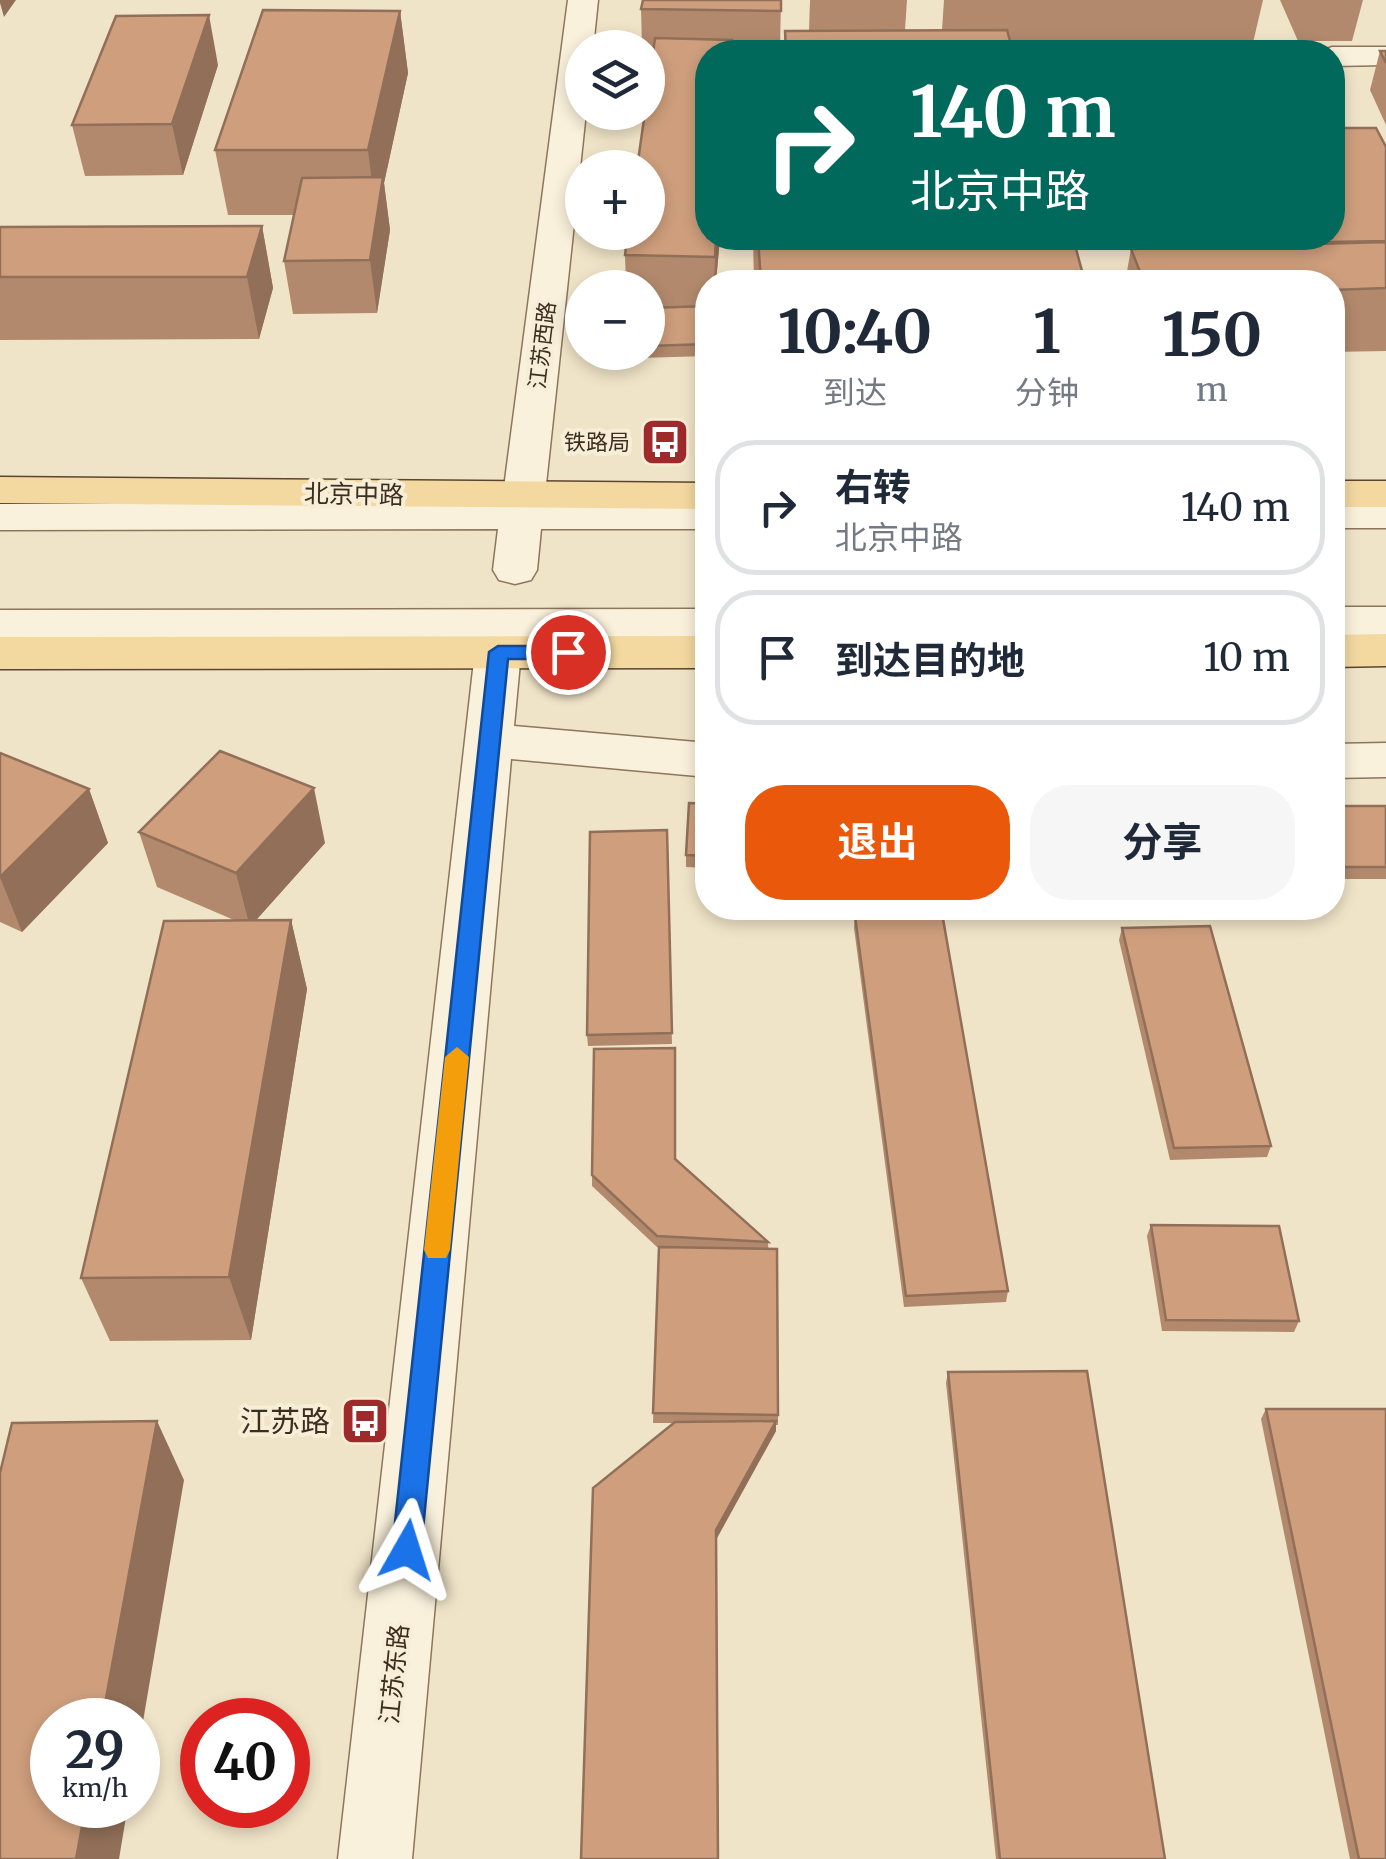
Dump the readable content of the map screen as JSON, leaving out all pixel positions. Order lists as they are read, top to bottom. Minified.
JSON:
{"streets":{"main road":["北京中路"],"street":["江苏西路","江苏东路"]},"crossings":[["江苏西路","北京中路"]],"places":{"bus stop":["铁路局","江苏路"]},"page":{"map_buttons":["+","−"],"turn":["140 m","北京中路"],"eta":["10:40","到达","1","分钟","150","m"],"list":[{"name":"右转","note":"北京中路","value":"140 m"},{"name":"到达目的地","value":"10 m"}],"buttons":["退出","分享"],"speed":"29 km/h","limit":"40"}}
